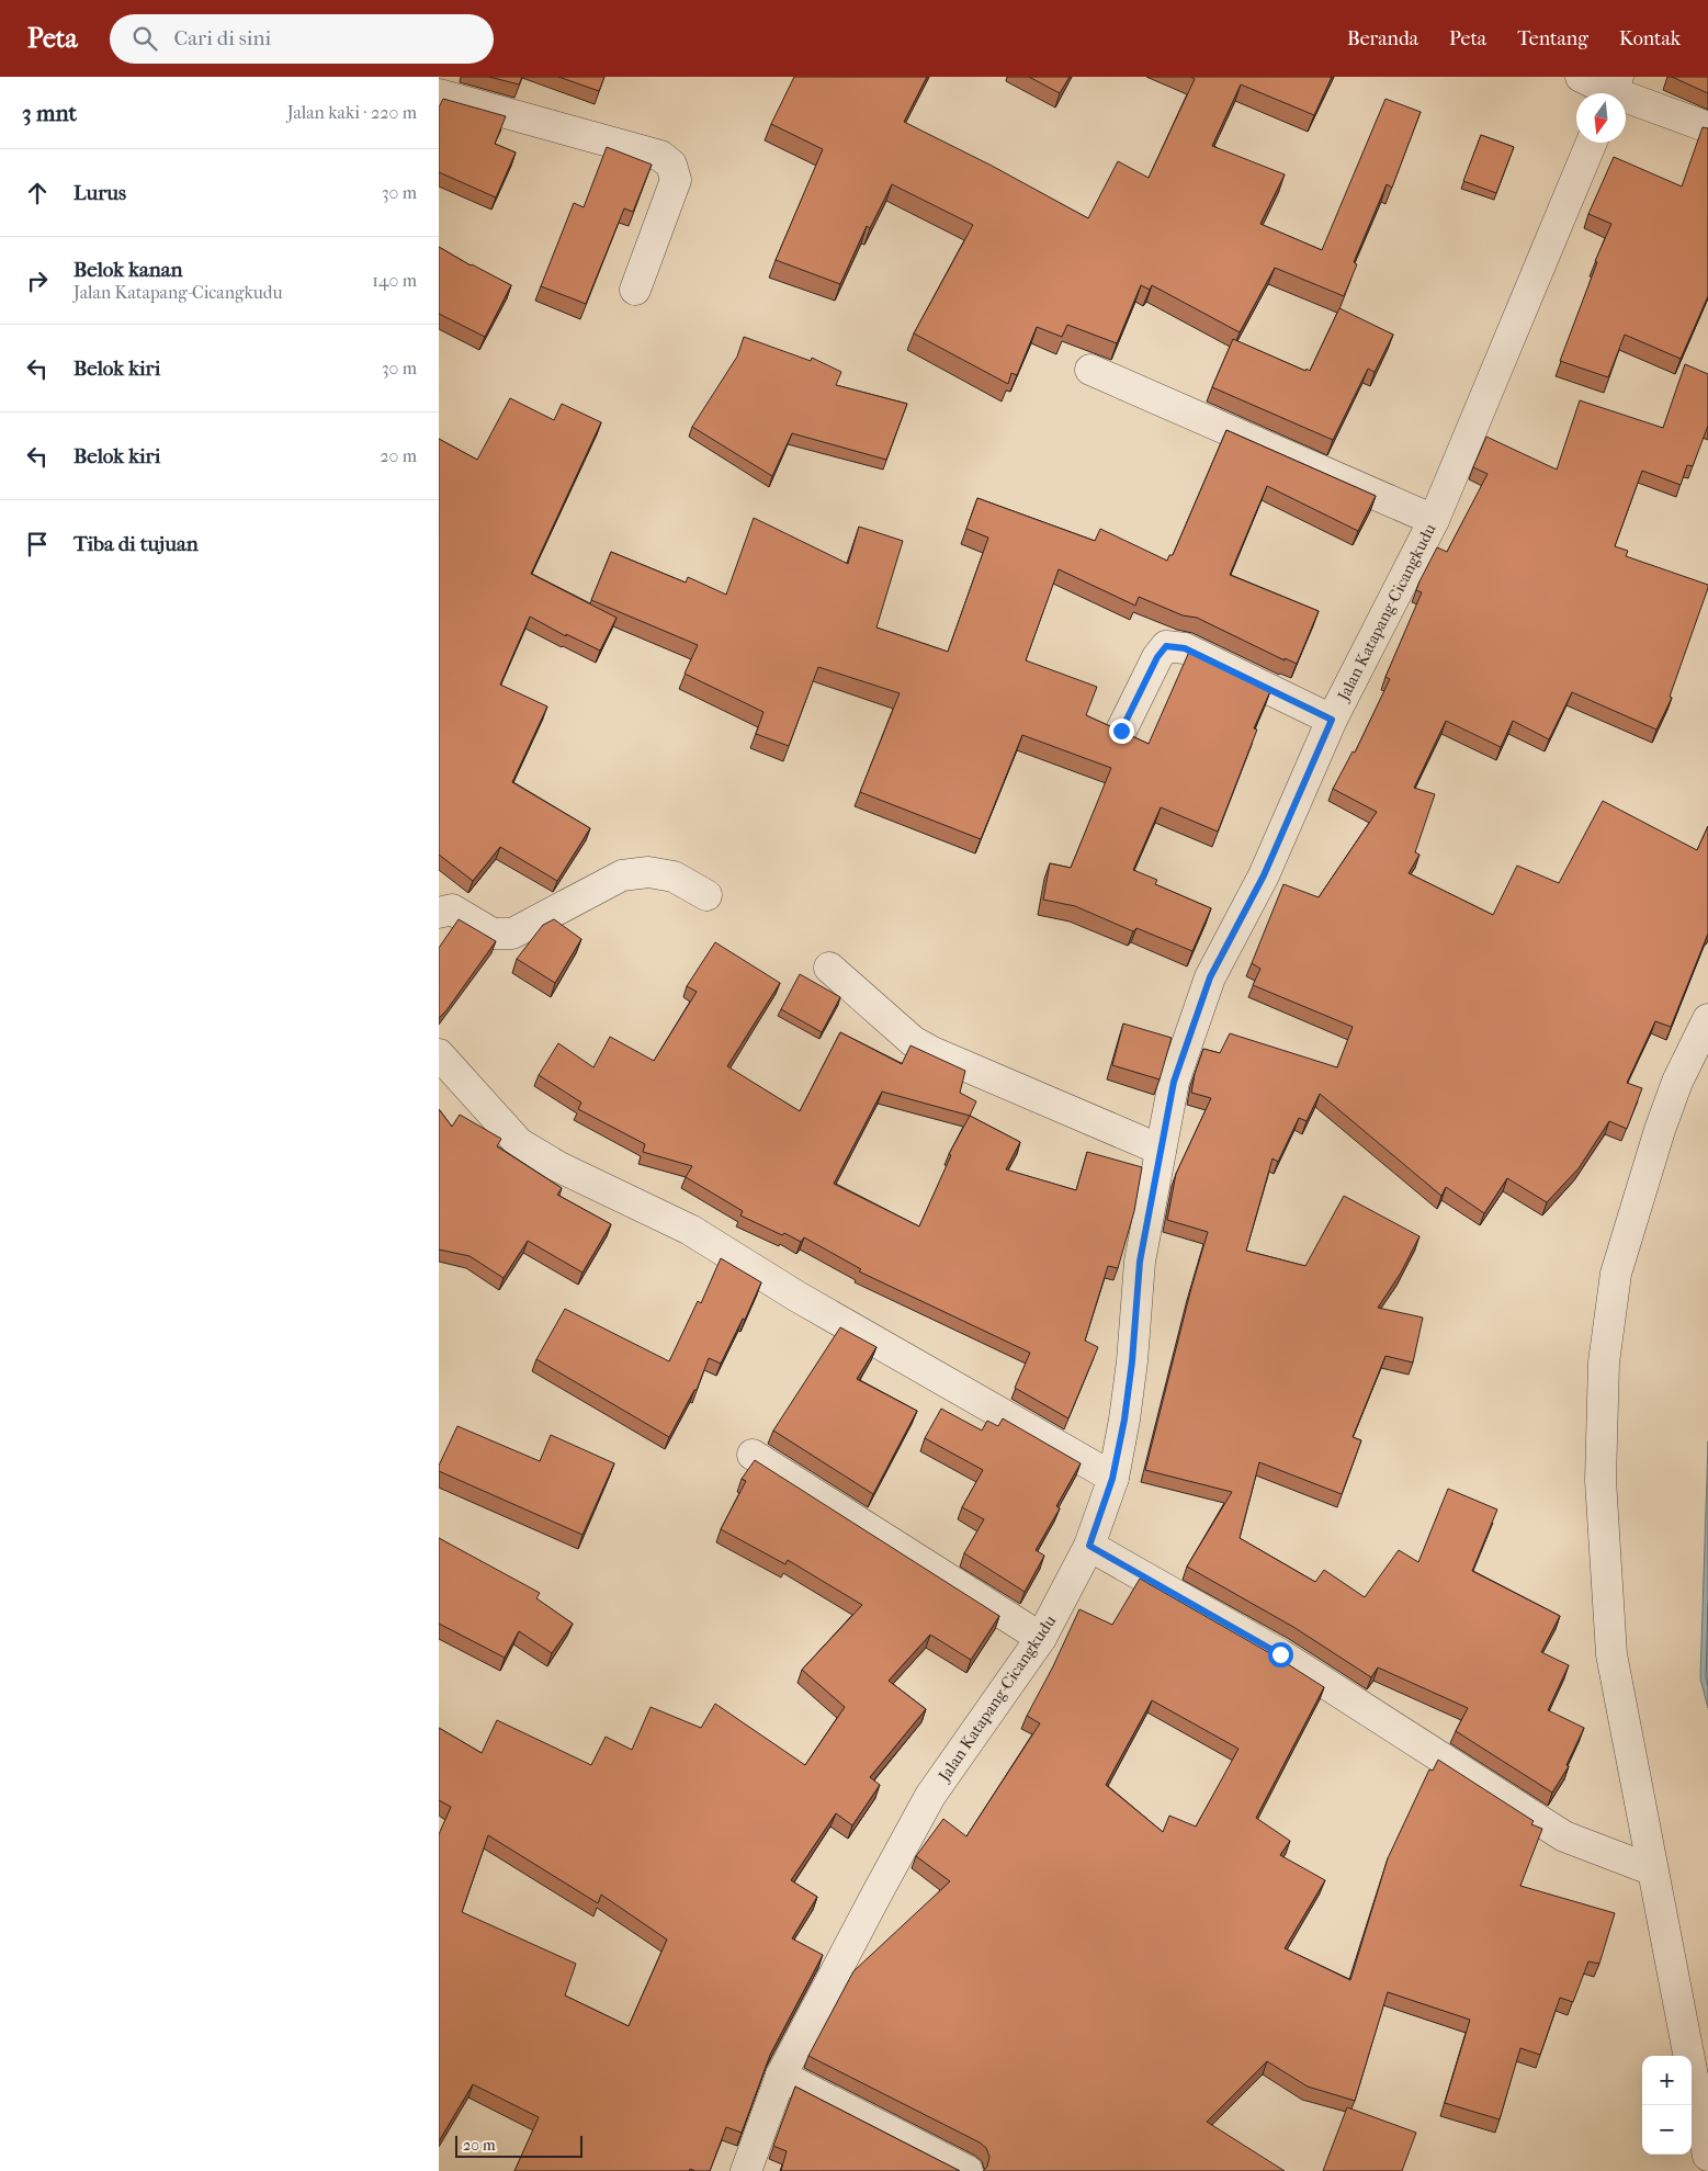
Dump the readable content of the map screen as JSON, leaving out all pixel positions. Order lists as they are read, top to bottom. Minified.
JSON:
{"streets":{"street":["Jalan Katapang-Cicangkudu"]},"scale_bar":"20 m","north":"bottom","page":{"header":"Peta","search":"Cari di sini","nav":["Beranda","Peta","Tentang","Kontak"],"heading":["3 mnt","Jalan kaki · 220 m"],"list":[["Lurus","30 m"],["Belok kanan","Jalan Katapang-Cicangkudu","140 m"],["Belok kiri","30 m"],["Belok kiri","20 m"],"Tiba di tujuan"],"map_buttons":["+","−"],"scale":"20 m"}}
